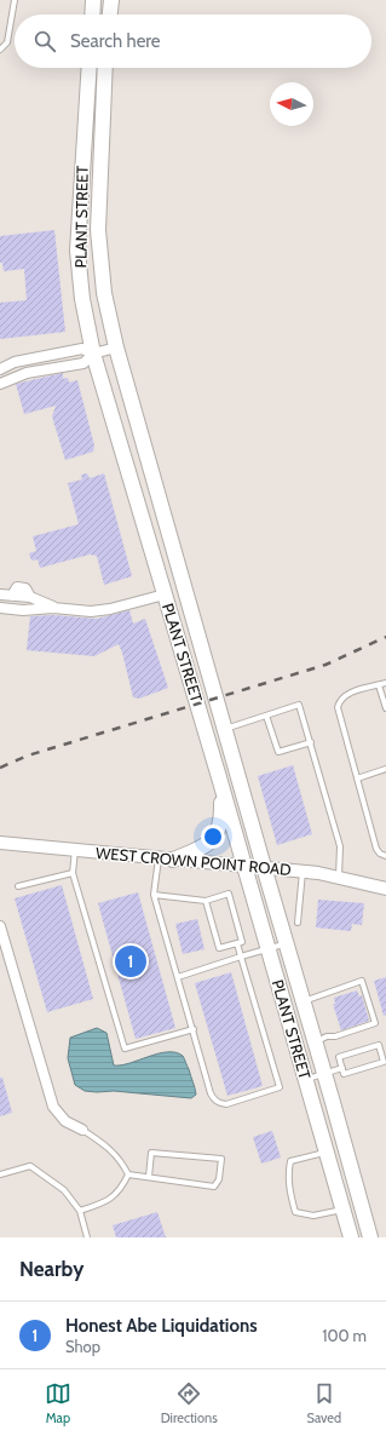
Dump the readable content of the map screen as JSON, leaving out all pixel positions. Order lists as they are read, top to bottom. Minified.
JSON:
{"streets":{"main road":["PLANT STREET"],"street":["WEST CROWN POINT ROAD"]},"crossings":[["PLANT STREET","WEST CROWN POINT ROAD"]],"north":"left","page":{"search":"Search here","pins":"1","heading":"Nearby","list":[{"mark":"1","name":"Honest Abe Liquidations","note":"Shop","value":"100 m"}],"nav":["Map","Directions","Saved"]}}
